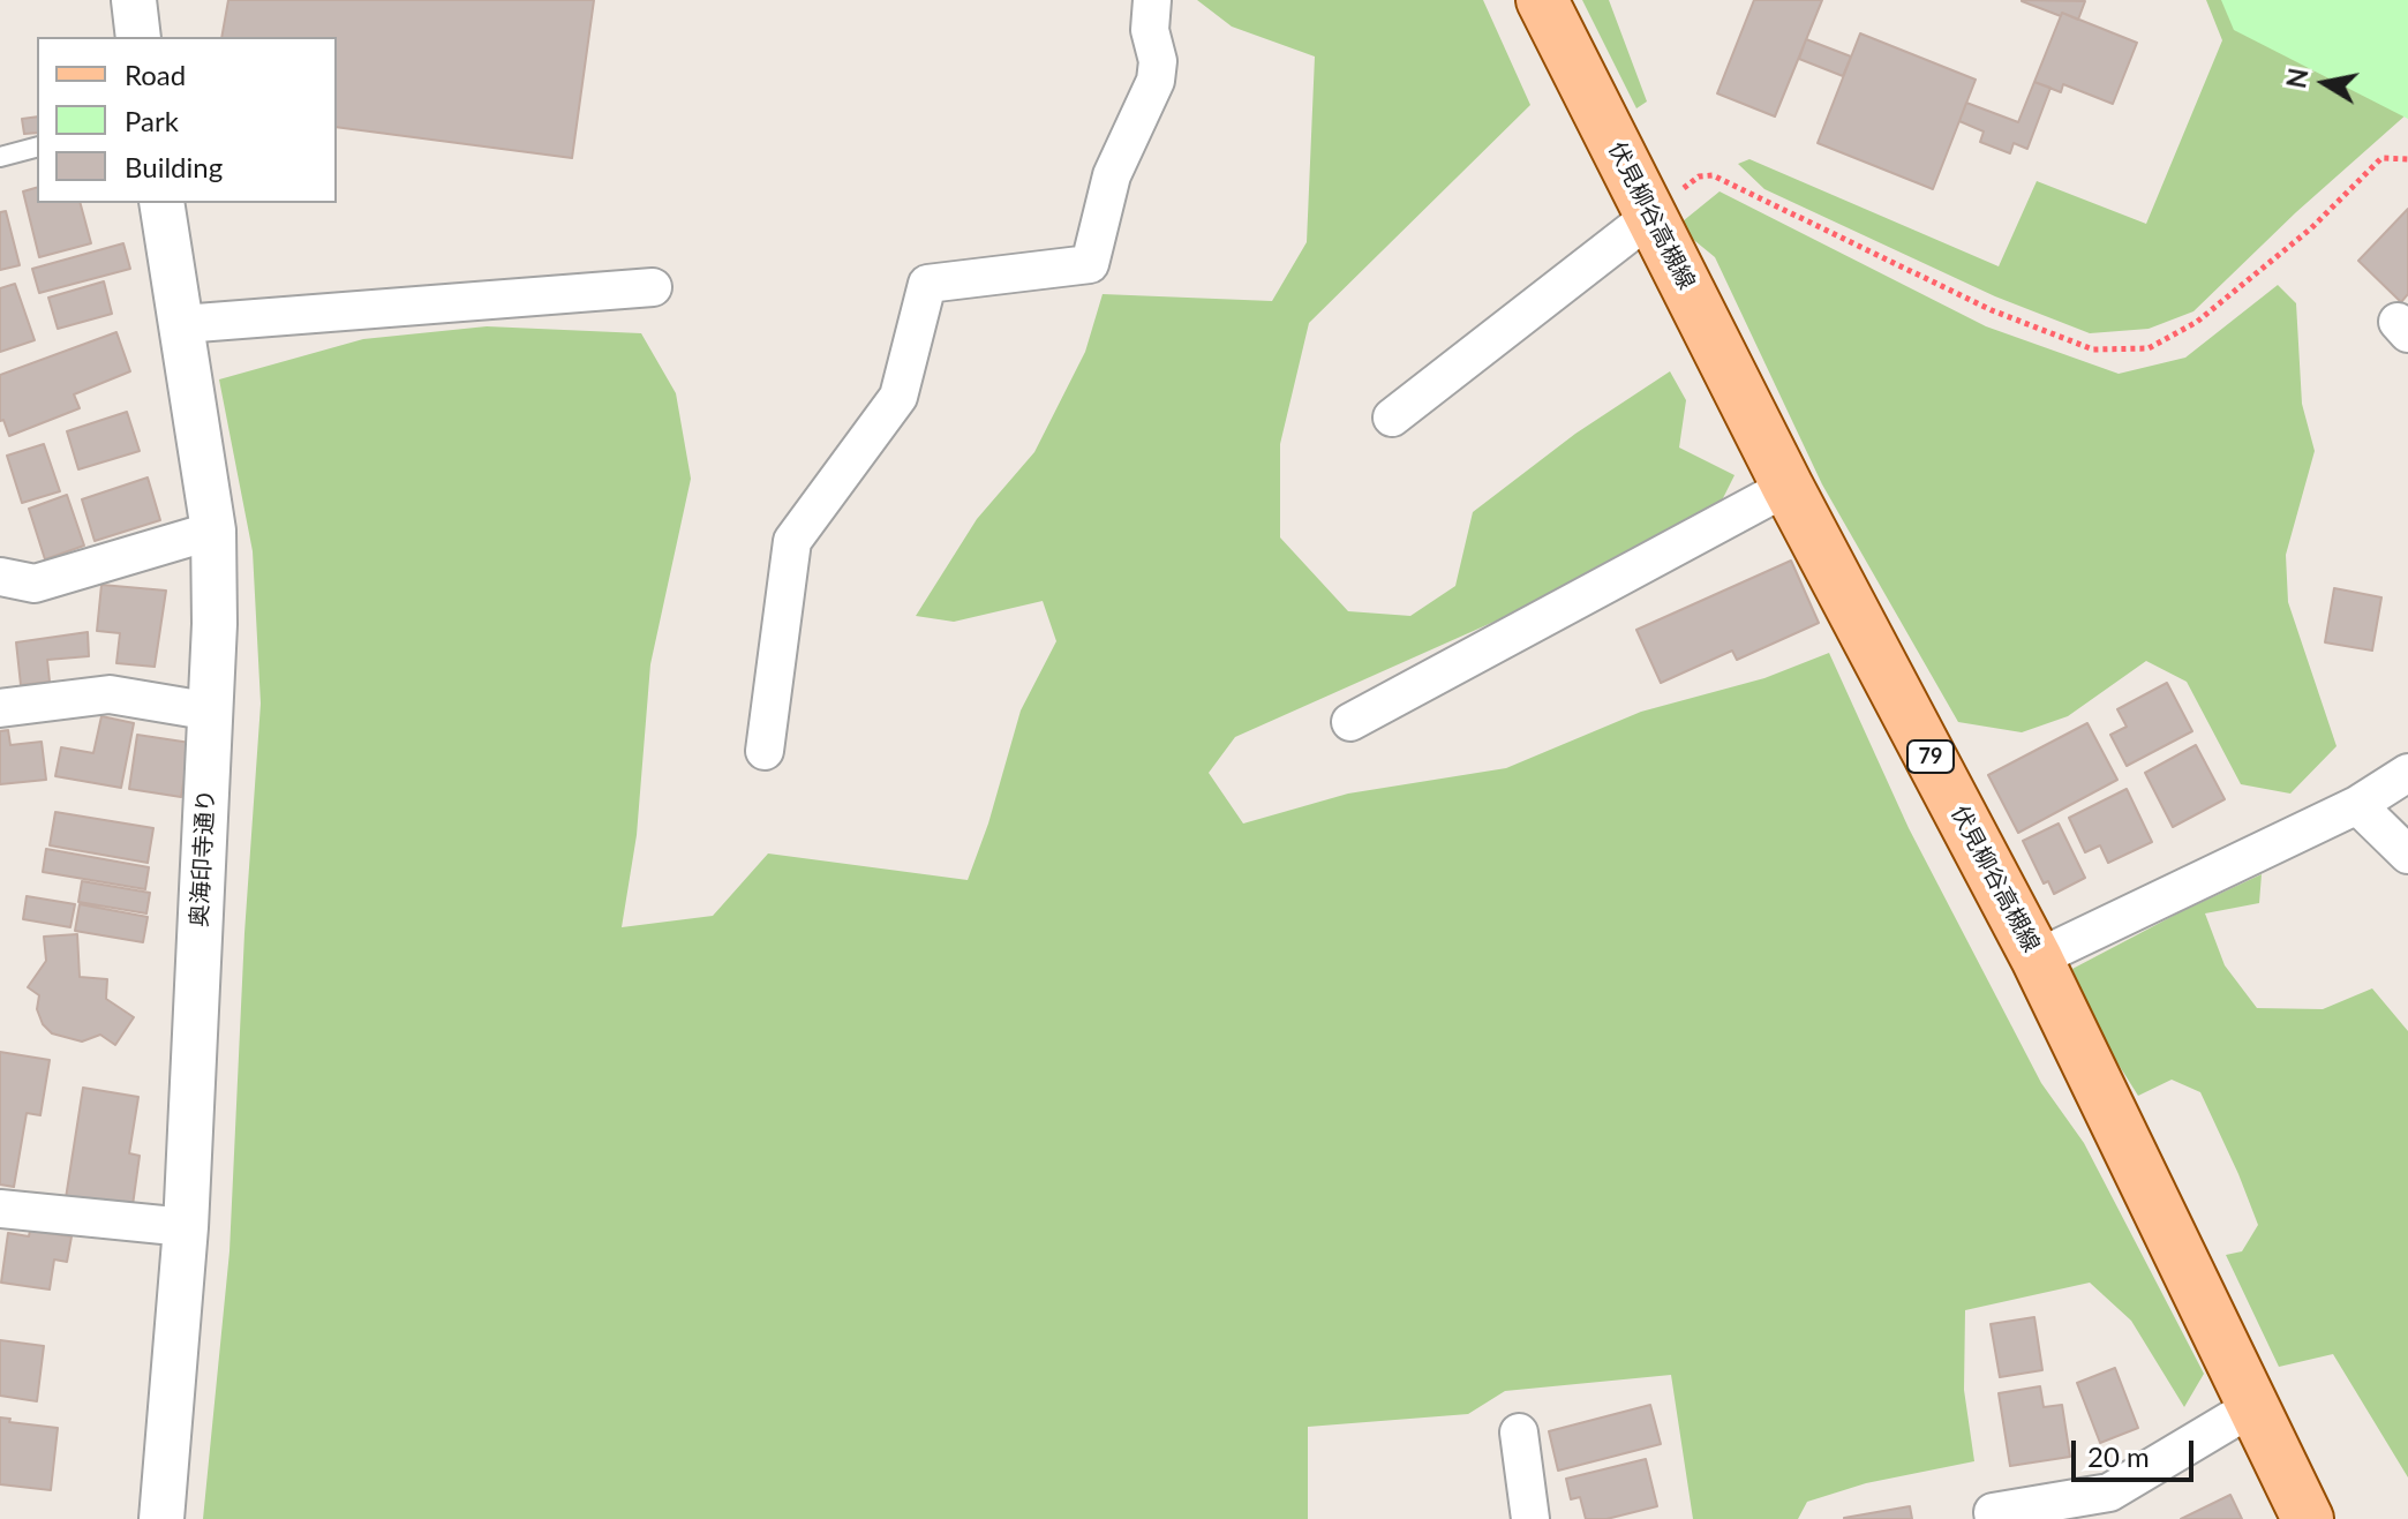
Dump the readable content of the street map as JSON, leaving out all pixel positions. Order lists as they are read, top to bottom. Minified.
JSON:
{"streets":{"main road":["伏見柳谷高槻線","79"],"street":["奥海印寺通り"]},"legend":["Road","Park","Building"],"scale_bar":"20 m","north":"left"}
